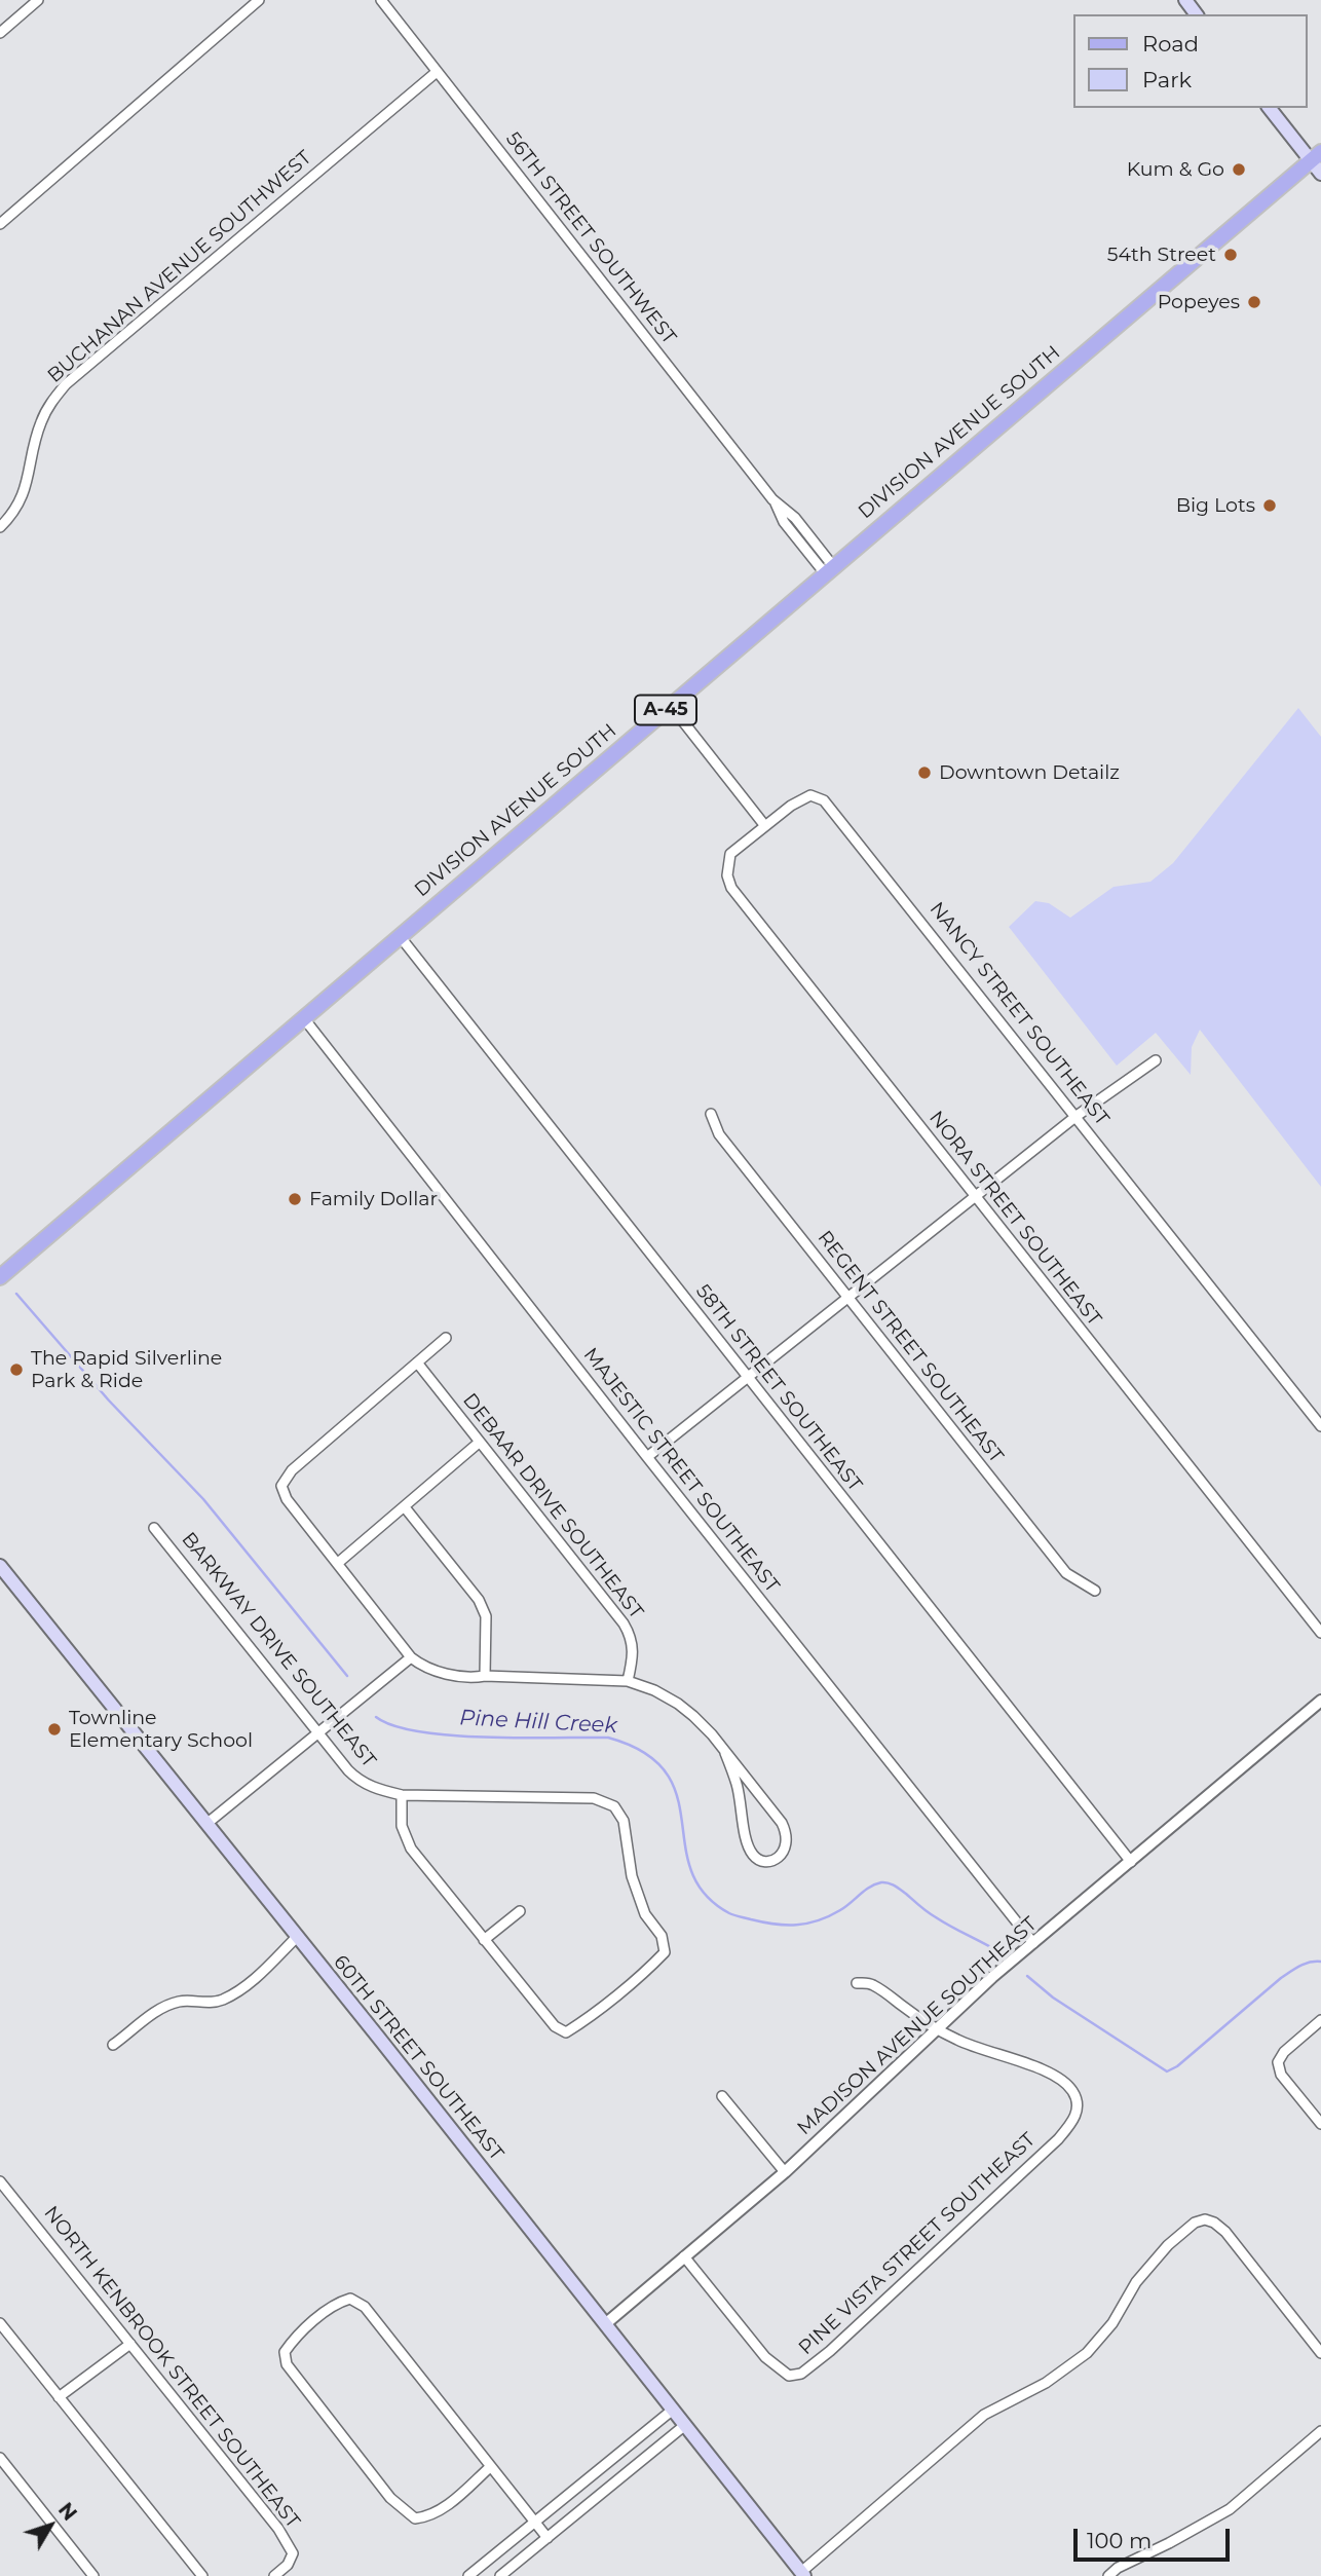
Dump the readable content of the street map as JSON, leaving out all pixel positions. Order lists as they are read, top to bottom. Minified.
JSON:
{"streets":{"main road":["DIVISION AVENUE SOUTH","A-45","60TH STREET SOUTHEAST"],"street":["56TH STREET SOUTHWEST","BUCHANAN AVENUE SOUTHWEST","NANCY STREET SOUTHEAST","NORA STREET SOUTHEAST","REGENT STREET SOUTHEAST","58TH STREET SOUTHEAST","MAJESTIC STREET SOUTHEAST","DEBAAR DRIVE SOUTHEAST","BARKWAY DRIVE SOUTHEAST","MADISON AVENUE SOUTHEAST","PINE VISTA STREET SOUTHEAST","NORTH KENBROOK STREET SOUTHEAST"]},"crossings":[["56TH STREET SOUTHWEST","BUCHANAN AVENUE SOUTHWEST"],["56TH STREET SOUTHWEST","DIVISION AVENUE SOUTH"],["DIVISION AVENUE SOUTH","58TH STREET SOUTHEAST"],["DIVISION AVENUE SOUTH","MAJESTIC STREET SOUTHEAST"],["NANCY STREET SOUTHEAST","NORA STREET SOUTHEAST"],["58TH STREET SOUTHEAST","MADISON AVENUE SOUTHEAST"],["MAJESTIC STREET SOUTHEAST","MADISON AVENUE SOUTHEAST"],["MADISON AVENUE SOUTHEAST","60TH STREET SOUTHEAST"],["MADISON AVENUE SOUTHEAST","PINE VISTA STREET SOUTHEAST"]],"water":["Pine Hill Creek"],"places":["Kum & Go","54th Street","Popeyes","Big Lots","Downtown Detailz","Family Dollar","The Rapid Silverline Park & Ride","Townline Elementary School"],"legend":["Road","Park"],"scale_bar":"100 m","north":"top right"}
